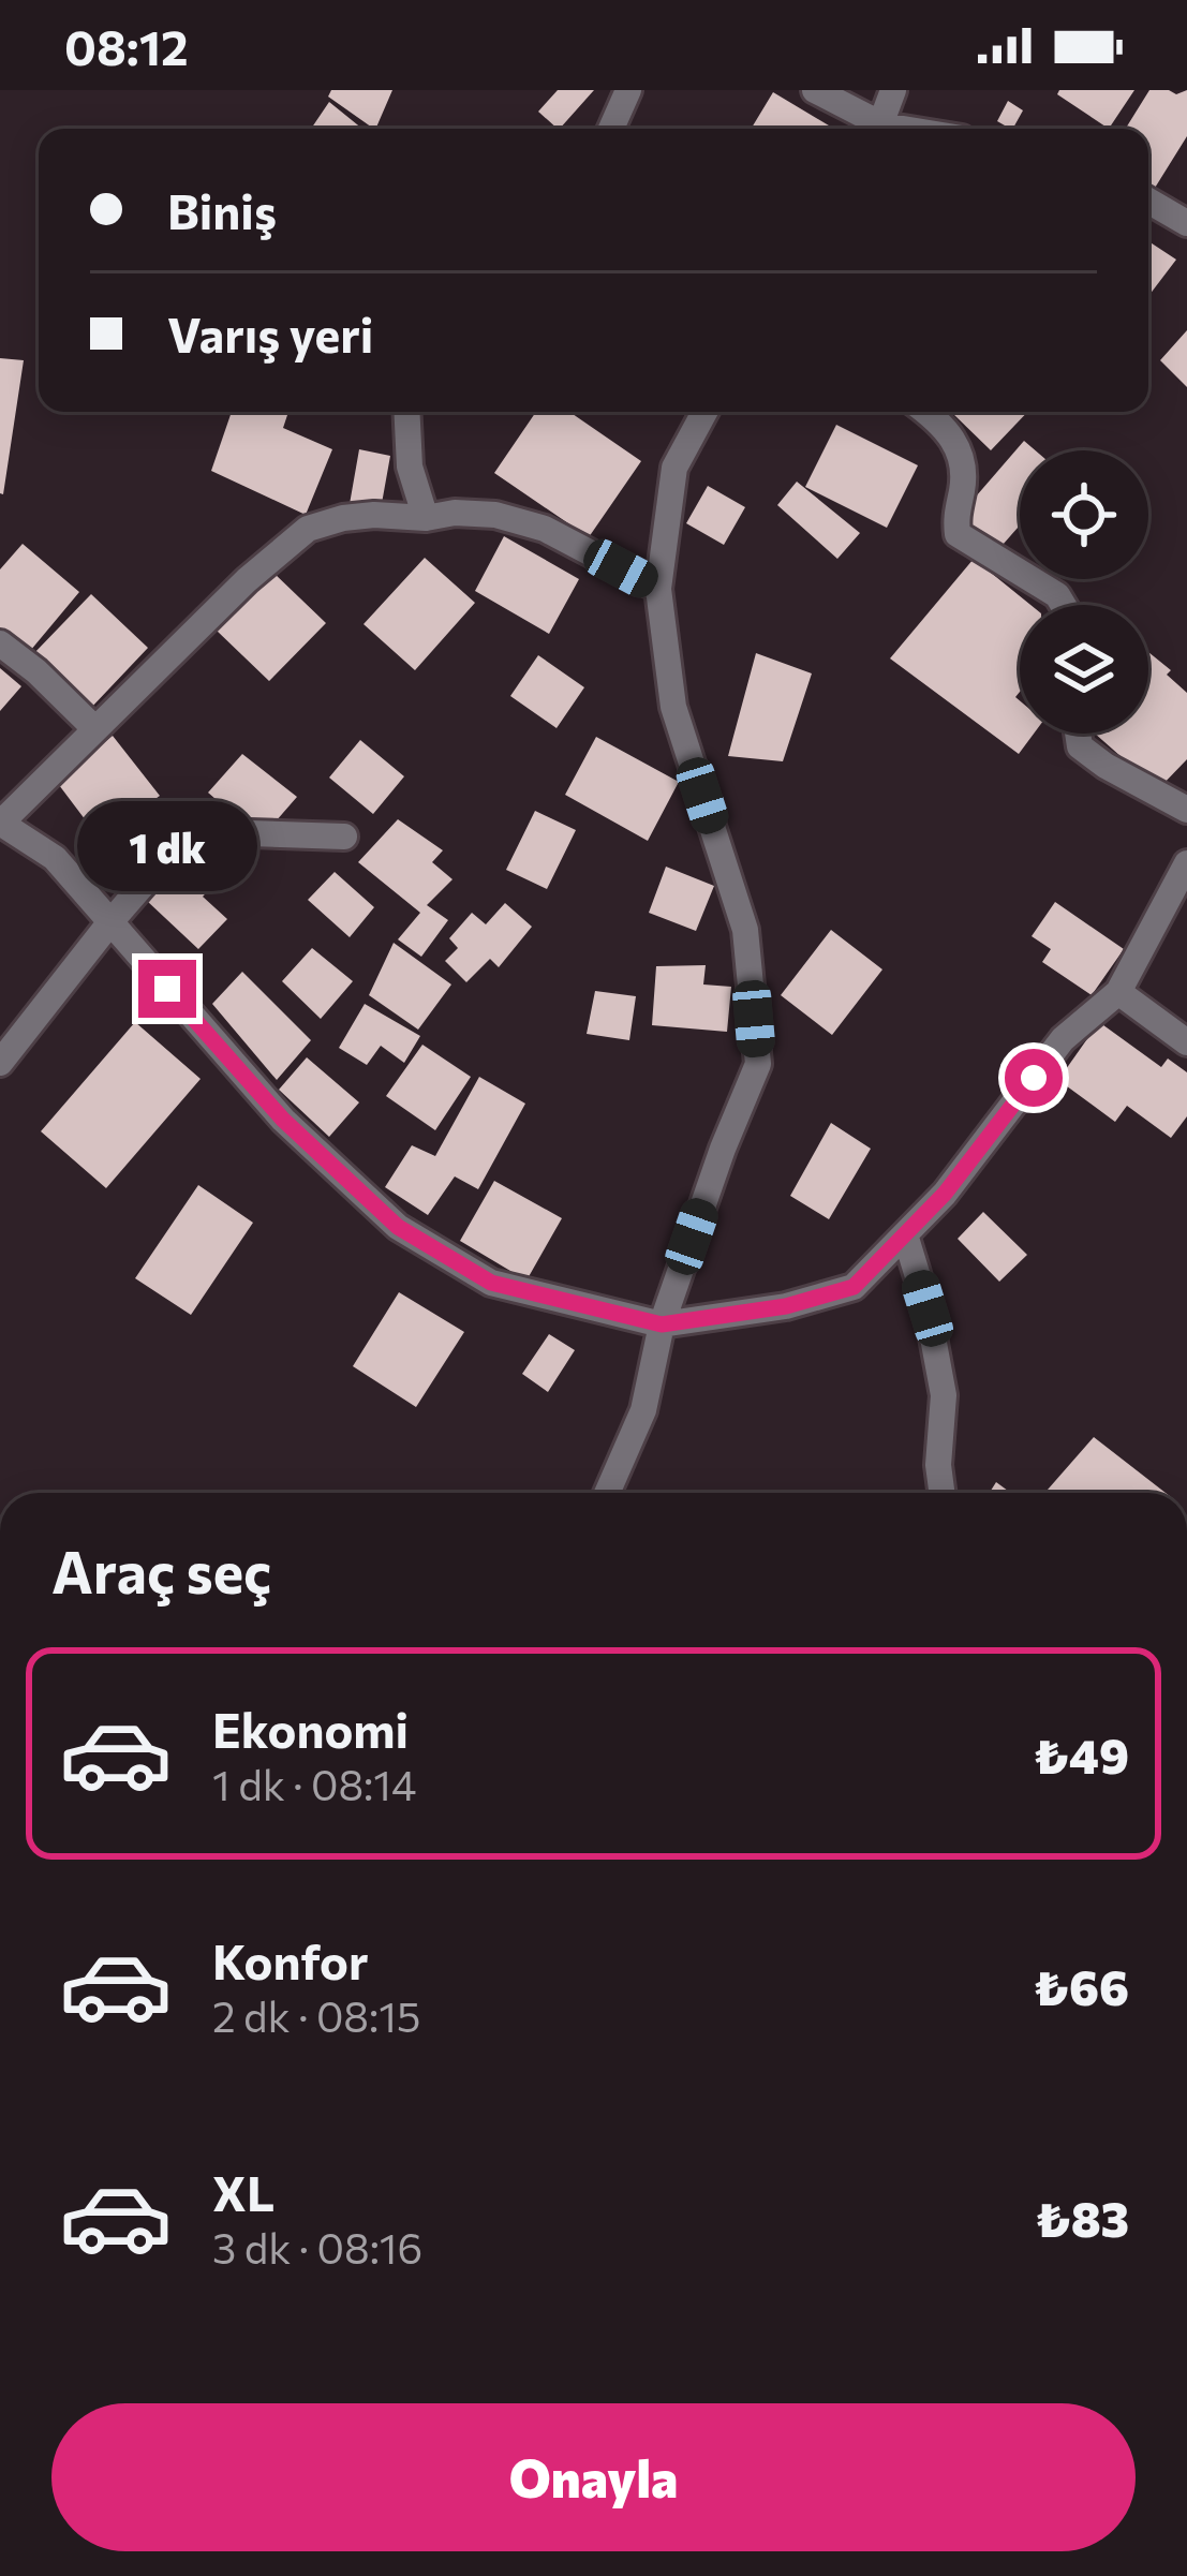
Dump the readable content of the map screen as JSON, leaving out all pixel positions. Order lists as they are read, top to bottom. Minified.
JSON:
{"page":{"status":"08:12","banner":["Biniş","Varış yeri"],"bubble":"1 dk","heading":"Araç seç","list":[{"name":"Ekonomi","note":"1 dk · 08:14","value":"₺49"},{"name":"Konfor","note":"2 dk · 08:15","value":"₺66"},{"name":"XL","note":"3 dk · 08:16","value":"₺83"}],"buttons":"Onayla"}}
